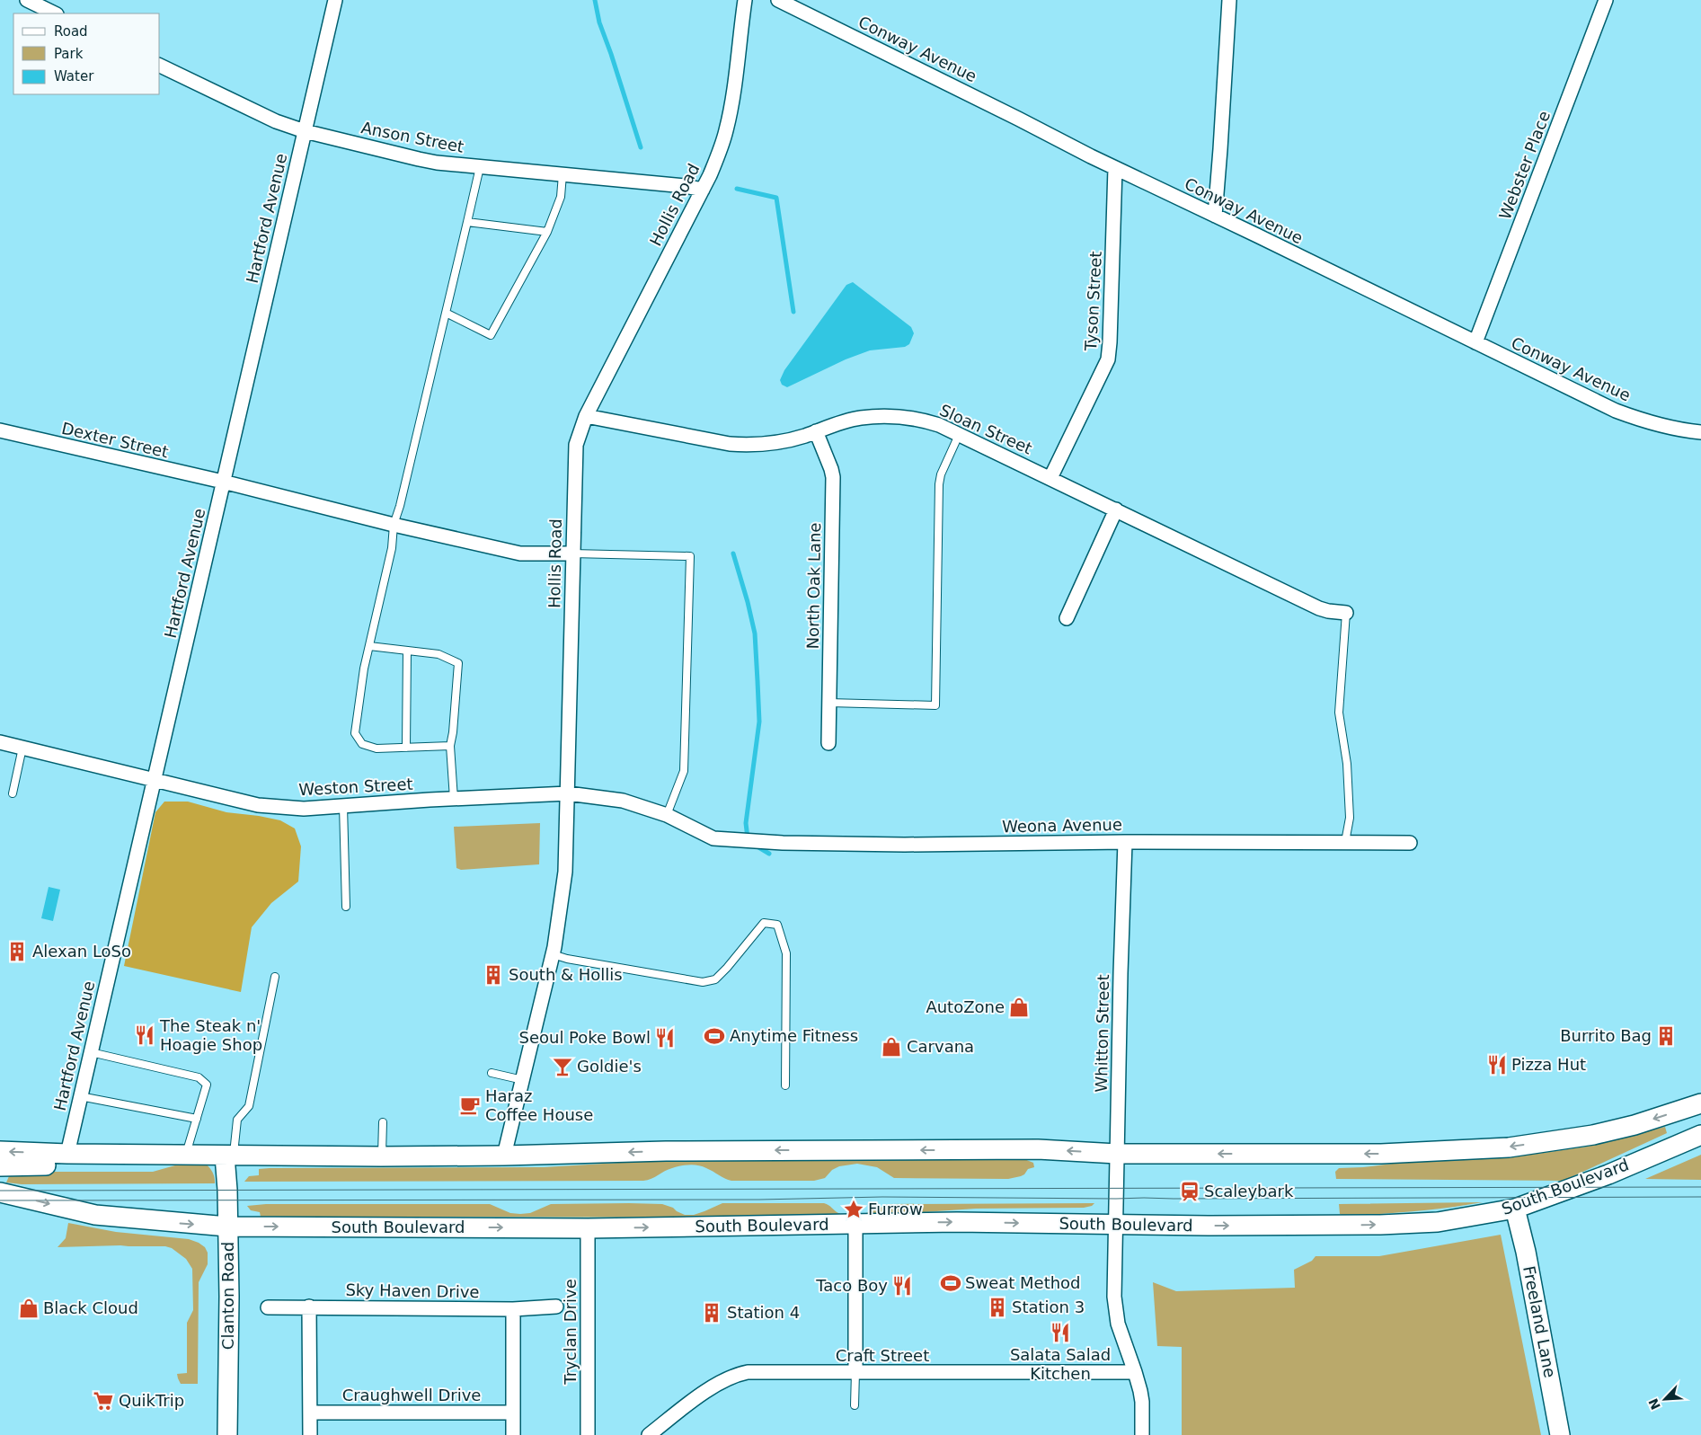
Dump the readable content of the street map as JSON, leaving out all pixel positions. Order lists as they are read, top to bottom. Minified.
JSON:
{"streets":{"main road":["South Boulevard","Clanton Road","Freeland Lane"],"street":["Conway Avenue","Anson Street","Webster Place","Hollis Road","Hartford Avenue","Tyson Street","Sloan Street","Dexter Street","North Oak Lane","Weston Street","Weona Avenue","Whitton Street","Sky Haven Drive","Tryclan Drive","Craft Street","Craughwell Drive"]},"crossings":[["Conway Avenue","Webster Place"],["Conway Avenue","Tyson Street"],["Anson Street","Hollis Road"],["Anson Street","Hartford Avenue"],["Hollis Road","Sloan Street"],["Hollis Road","Dexter Street"],["Hollis Road","Weston Street"],["Hartford Avenue","Dexter Street"],["Hartford Avenue","Weston Street"],["Tyson Street","Sloan Street"],["Sloan Street","North Oak Lane"],["Weston Street","Weona Avenue"],["Weona Avenue","Whitton Street"],["Whitton Street","South Boulevard"],["Whitton Street","Craft Street"],["South Boulevard","Clanton Road"],["South Boulevard","Freeland Lane"],["South Boulevard","Tryclan Drive"]],"places":{"building":["Alexan LoSo","South & Hollis","Burrito Bag","Station 3","Station 4"],"shop":["AutoZone","Carvana","Black Cloud"],"restaurant":["The Steak n' Hoagie Shop","Seoul Poke Bowl","Pizza Hut","Taco Boy","Salata Salad Kitchen"],"sports":["Anytime Fitness","Sweat Method"],"bar":["Goldie's"],"cafe":["Haraz Coffee House"],"station":["Scaleybark"],"place":["Furrow"],"supermarket":["QuikTrip"]},"legend":["Road","Park","Water"],"north":"bottom left"}
